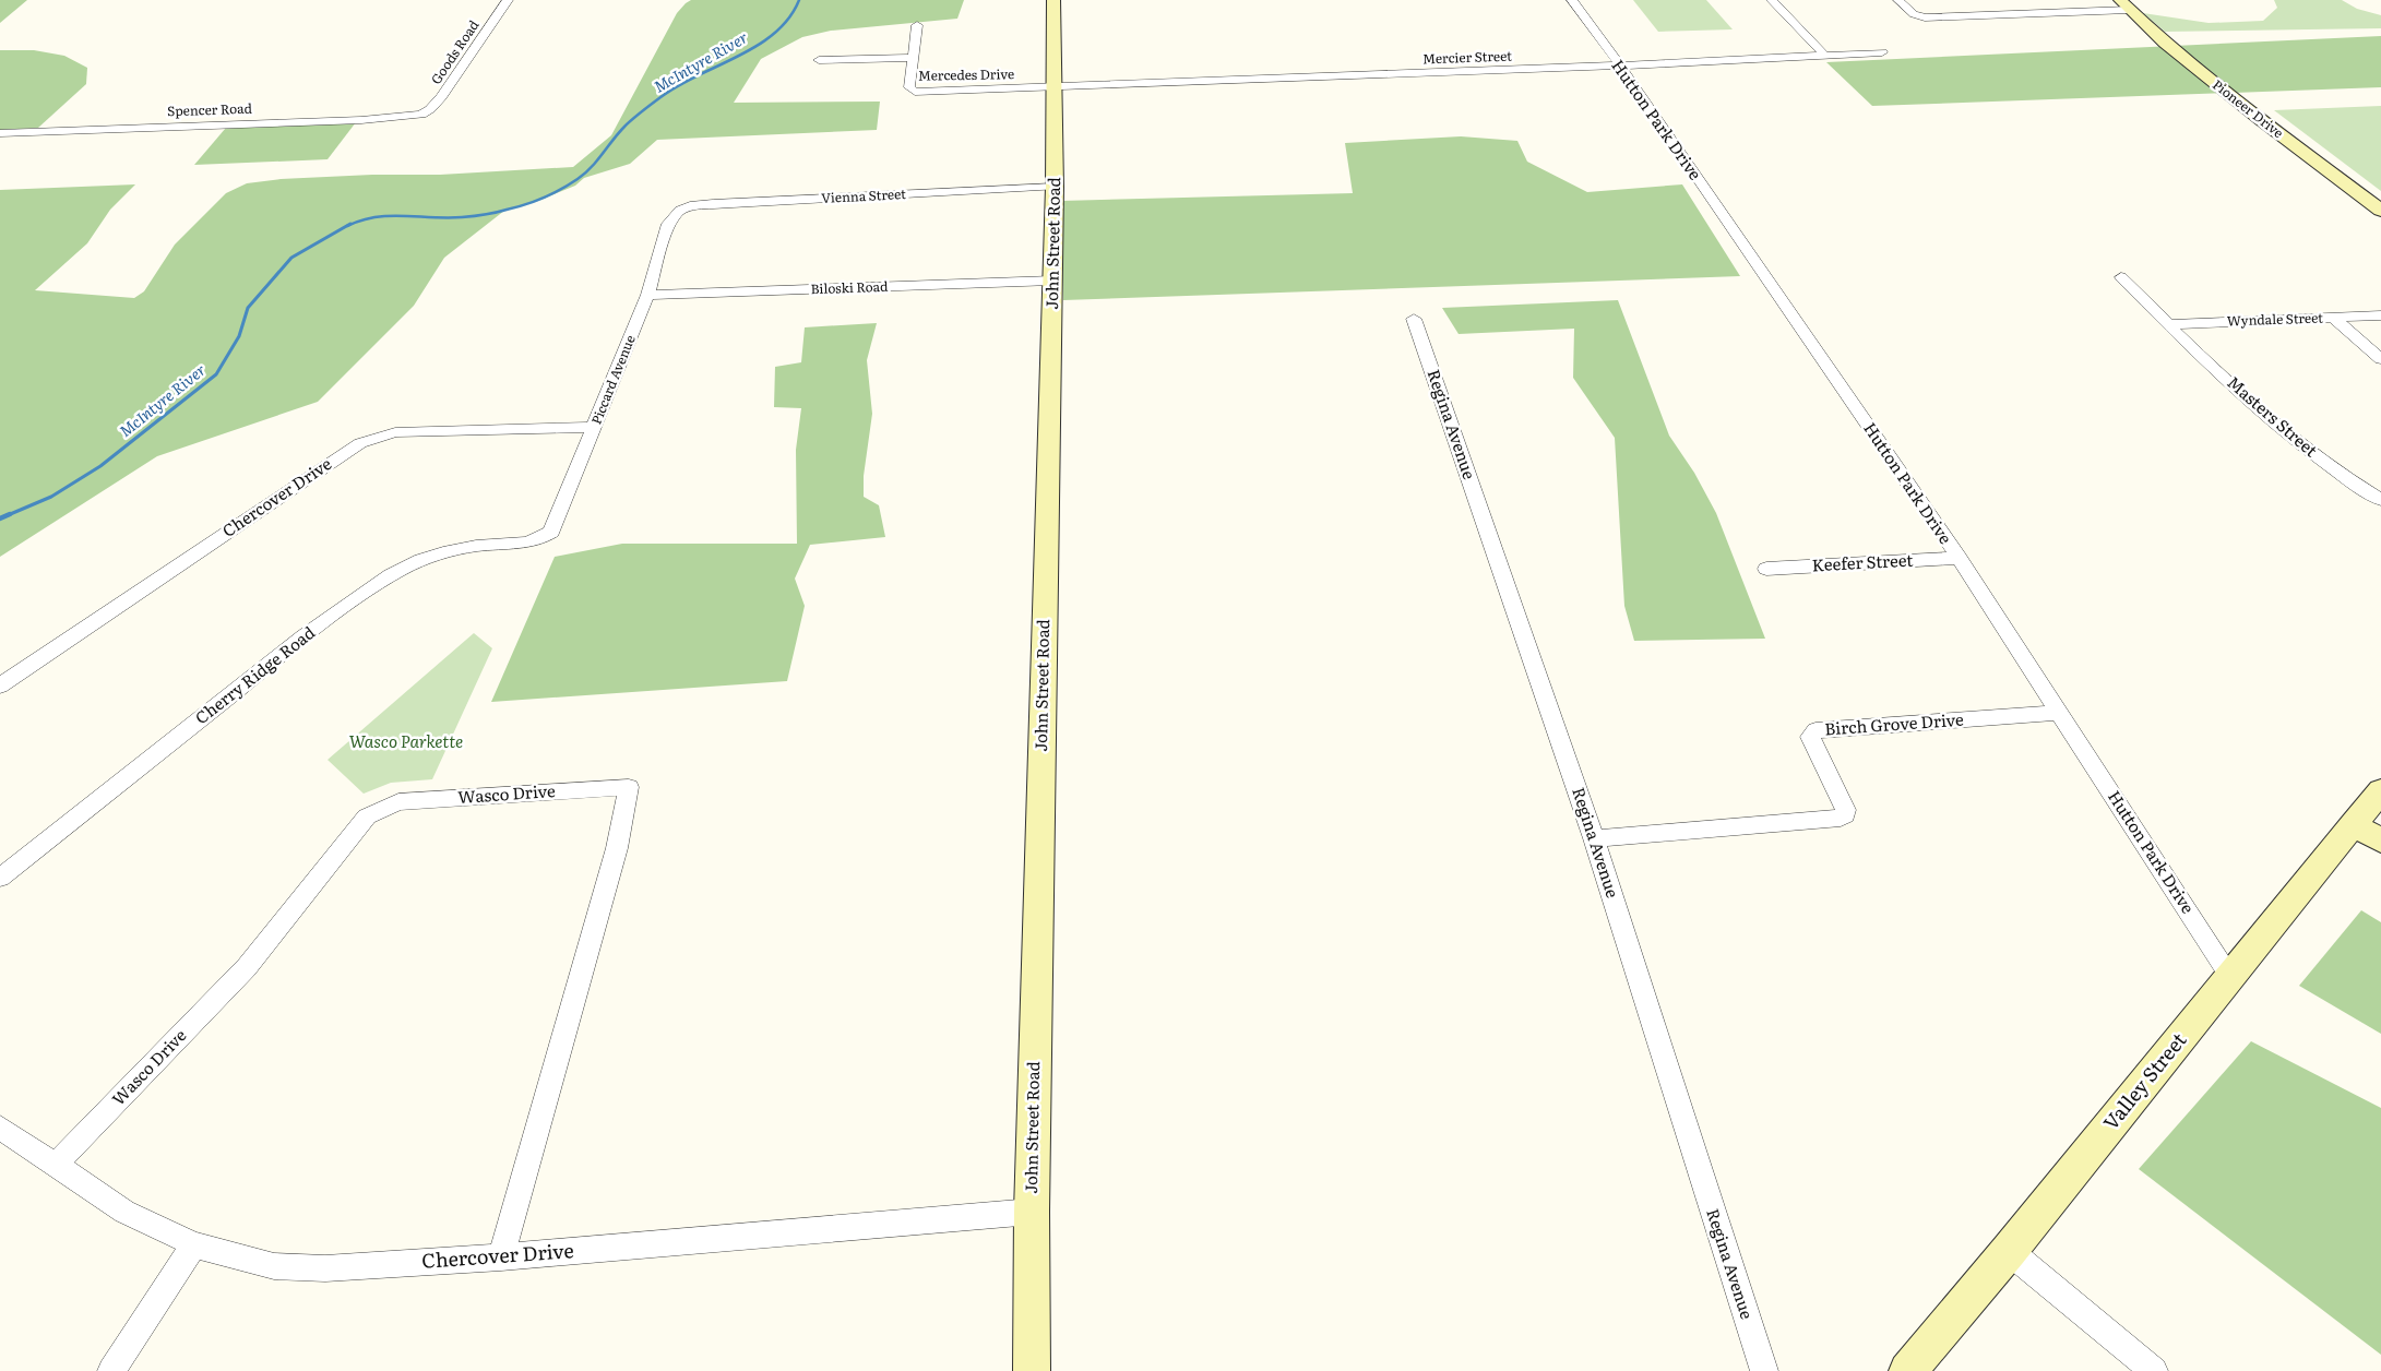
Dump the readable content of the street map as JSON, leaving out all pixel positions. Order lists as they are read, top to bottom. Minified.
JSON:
{"streets":{"main road":["Pioneer Drive","John Street Road","Valley Street"],"street":["Goods Road","Mercier Street","Mercedes Drive","Spencer Road","Hutton Park Drive","Vienna Street","Biloski Road","Wyndale Street","Piccard Avenue","Masters Street","Regina Avenue","Chercover Drive","Keefer Street","Cherry Ridge Road","Birch Grove Drive","Wasco Drive"]},"crossings":[["Goods Road","Spencer Road"],["Mercier Street","Mercedes Drive"],["Mercier Street","Hutton Park Drive"],["Mercier Street","John Street Road"],["Mercedes Drive","John Street Road"],["Hutton Park Drive","Keefer Street"],["Hutton Park Drive","Birch Grove Drive"],["Hutton Park Drive","Valley Street"],["Vienna Street","John Street Road"],["Vienna Street","Piccard Avenue"],["John Street Road","Biloski Road"],["John Street Road","Chercover Drive"],["Biloski Road","Piccard Avenue"],["Wyndale Street","Masters Street"],["Piccard Avenue","Chercover Drive"],["Piccard Avenue","Cherry Ridge Road"],["Regina Avenue","Birch Grove Drive"],["Chercover Drive","Wasco Drive"]],"water":["McIntyre River"],"parks":["Wasco Parkette"]}
